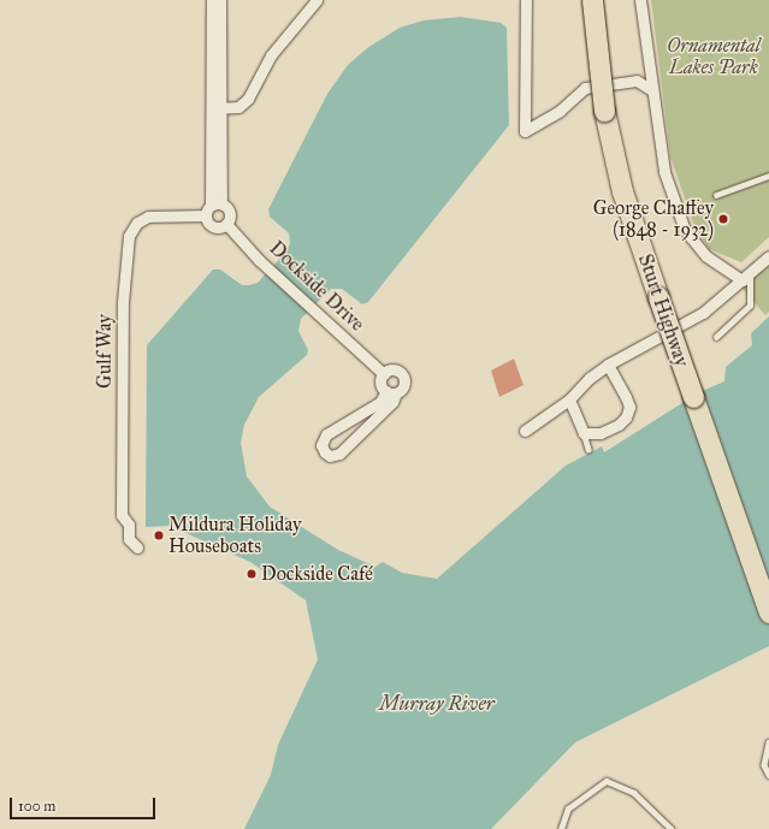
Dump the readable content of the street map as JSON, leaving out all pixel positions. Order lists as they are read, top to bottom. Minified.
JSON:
{"streets":{"highway":["Sturt Highway"],"street":["Dockside Drive","Gulf Way"]},"crossings":[["Dockside Drive","Gulf Way"]],"water":["Murray River"],"parks":["Ornamental Lakes Park"],"places":["George Chaffey (1848 - 1932)","Mildura Holiday Houseboats","Dockside Café"],"scale_bar":"100 m"}
